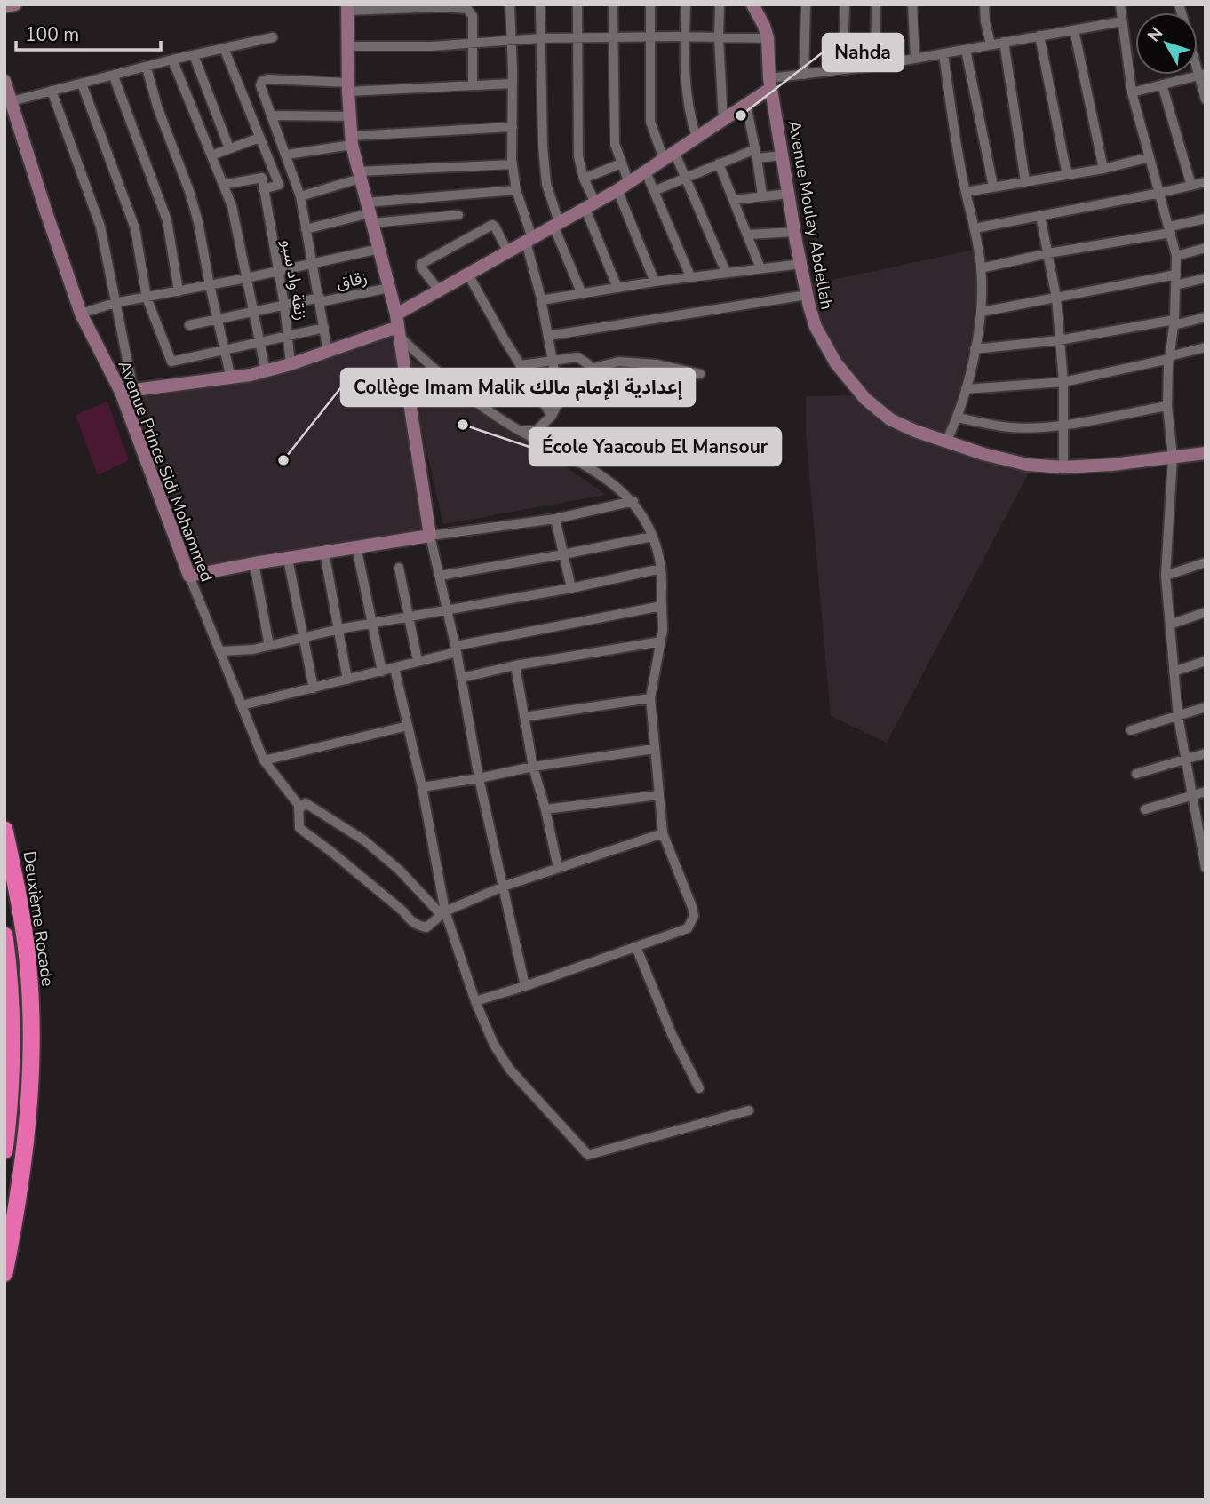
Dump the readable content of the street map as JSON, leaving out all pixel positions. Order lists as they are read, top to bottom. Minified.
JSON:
{"streets":{"highway":["Deuxième Rocade"],"street":["Avenue Moulay Abdellah","زنقة واد سبو","زقاق","Avenue Prince Sidi Mohammed"]},"crossings":[["زنقة واد سبو","زقاق"]],"places":["Nahda","École Yaacoub El Mansour","Collège Imam Malik إعدادية الإمام مالك"],"scale_bar":"100 m","north":"top left"}
